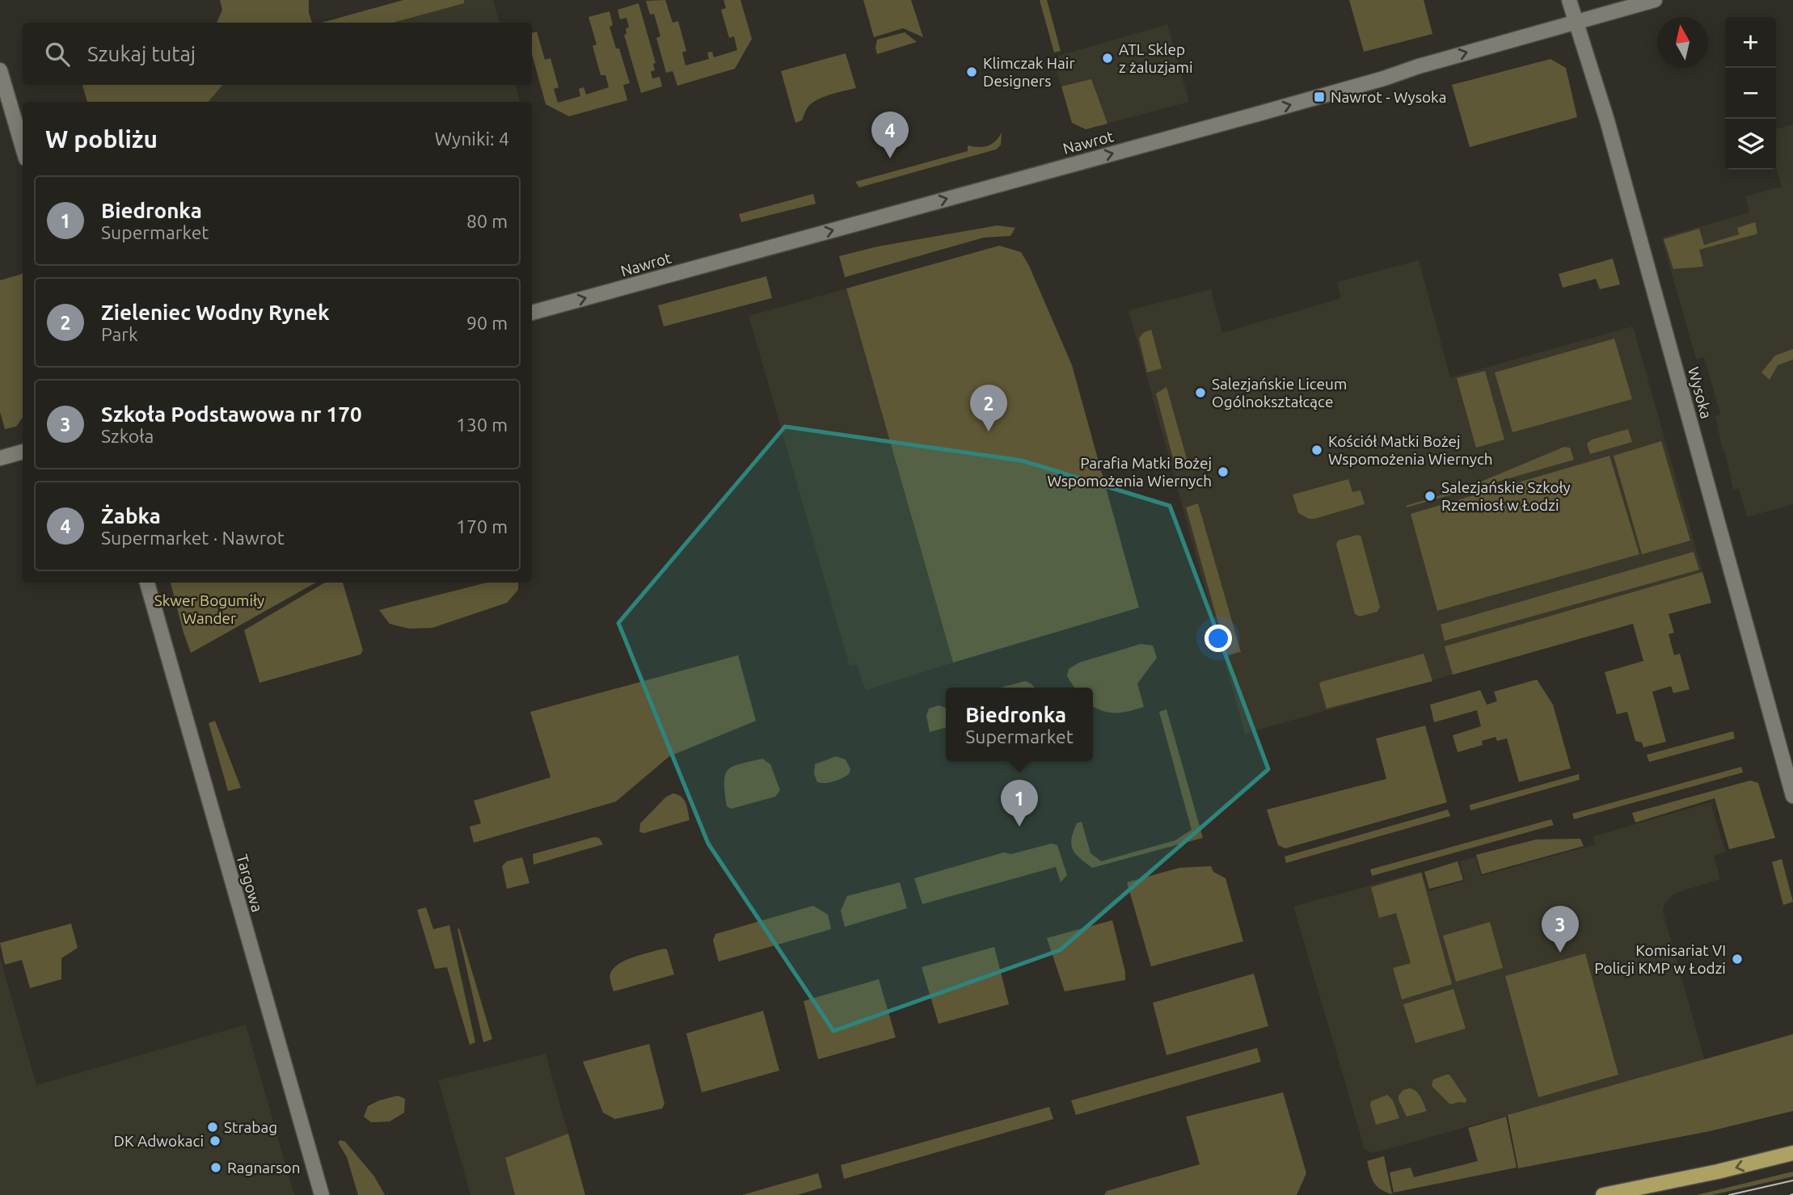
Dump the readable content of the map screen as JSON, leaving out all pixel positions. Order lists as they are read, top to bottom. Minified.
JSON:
{"streets":{"street":["Nawrot","Wysoka","Targowa"]},"crossings":[["Nawrot","Wysoka"]],"one_way":["Nawrot"],"parks":["Skwer Bogumiły Wander"],"places":{"other":["ATL Sklep z żaluzjami","Klimczak Hair Designers","Salezjańskie Liceum Ogólnokształcące","Kościół Matki Bożej Wspomożenia Wiernych","Parafia Matki Bożej Wspomożenia Wiernych","Salezjańskie Szkoły Rzemiosł w Łodzi","Komisariat VI Policji KMP w Łodzi","Strabag","DK Adwokaci","Ragnarson"],"transit":["Nawrot - Wysoka"]},"north":"top","page":{"map_buttons":["+","−"],"search":"Szukaj tutaj","heading":["W pobliżu","Wyniki: 4"],"pins":["4","2","1","3"],"list":[{"mark":"1","name":"Biedronka","note":"Supermarket","value":"80 m"},{"mark":"2","name":"Zieleniec Wodny Rynek","note":"Park","value":"90 m"},{"mark":"3","name":"Szkoła Podstawowa nr 170","note":"Szkoła","value":"130 m"},{"mark":"4","name":"Żabka","note":"Supermarket · Nawrot","value":"170 m"}],"popup":["Biedronka","Supermarket"]}}
